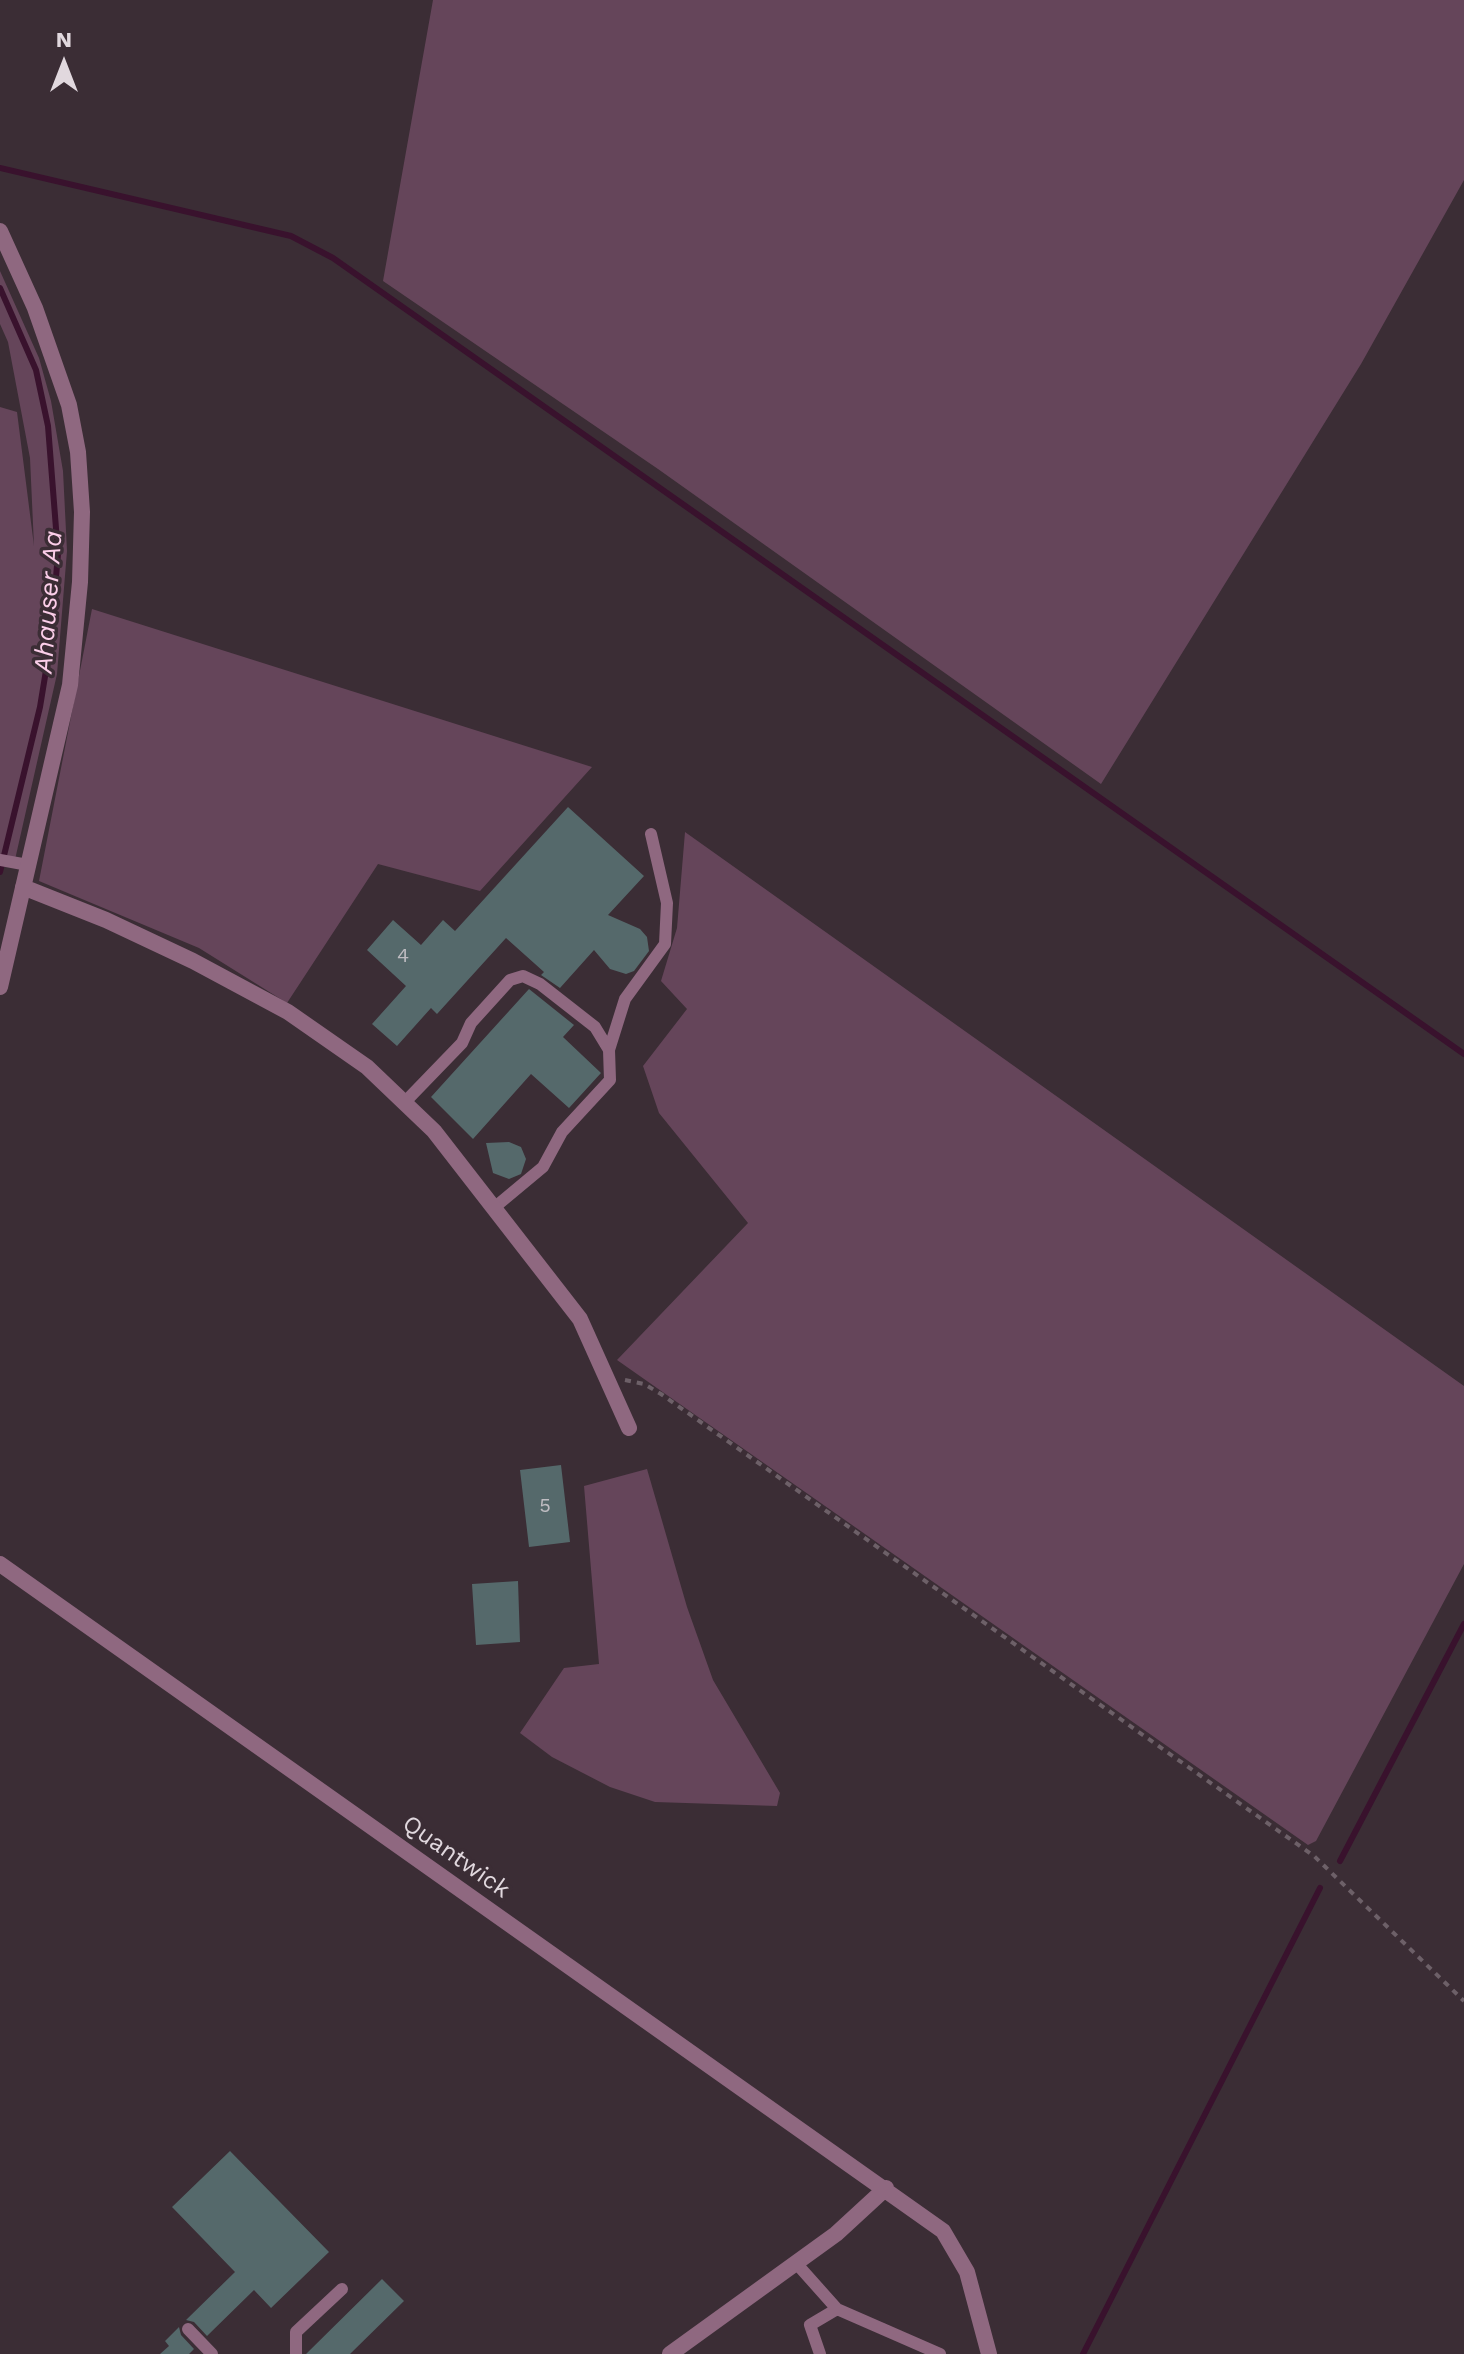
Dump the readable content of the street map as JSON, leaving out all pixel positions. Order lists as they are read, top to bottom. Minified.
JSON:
{"streets":{"street":["Quantwick"]},"water":["Ahauser Aa"],"house_numbers":["4","5"],"north":"top"}
